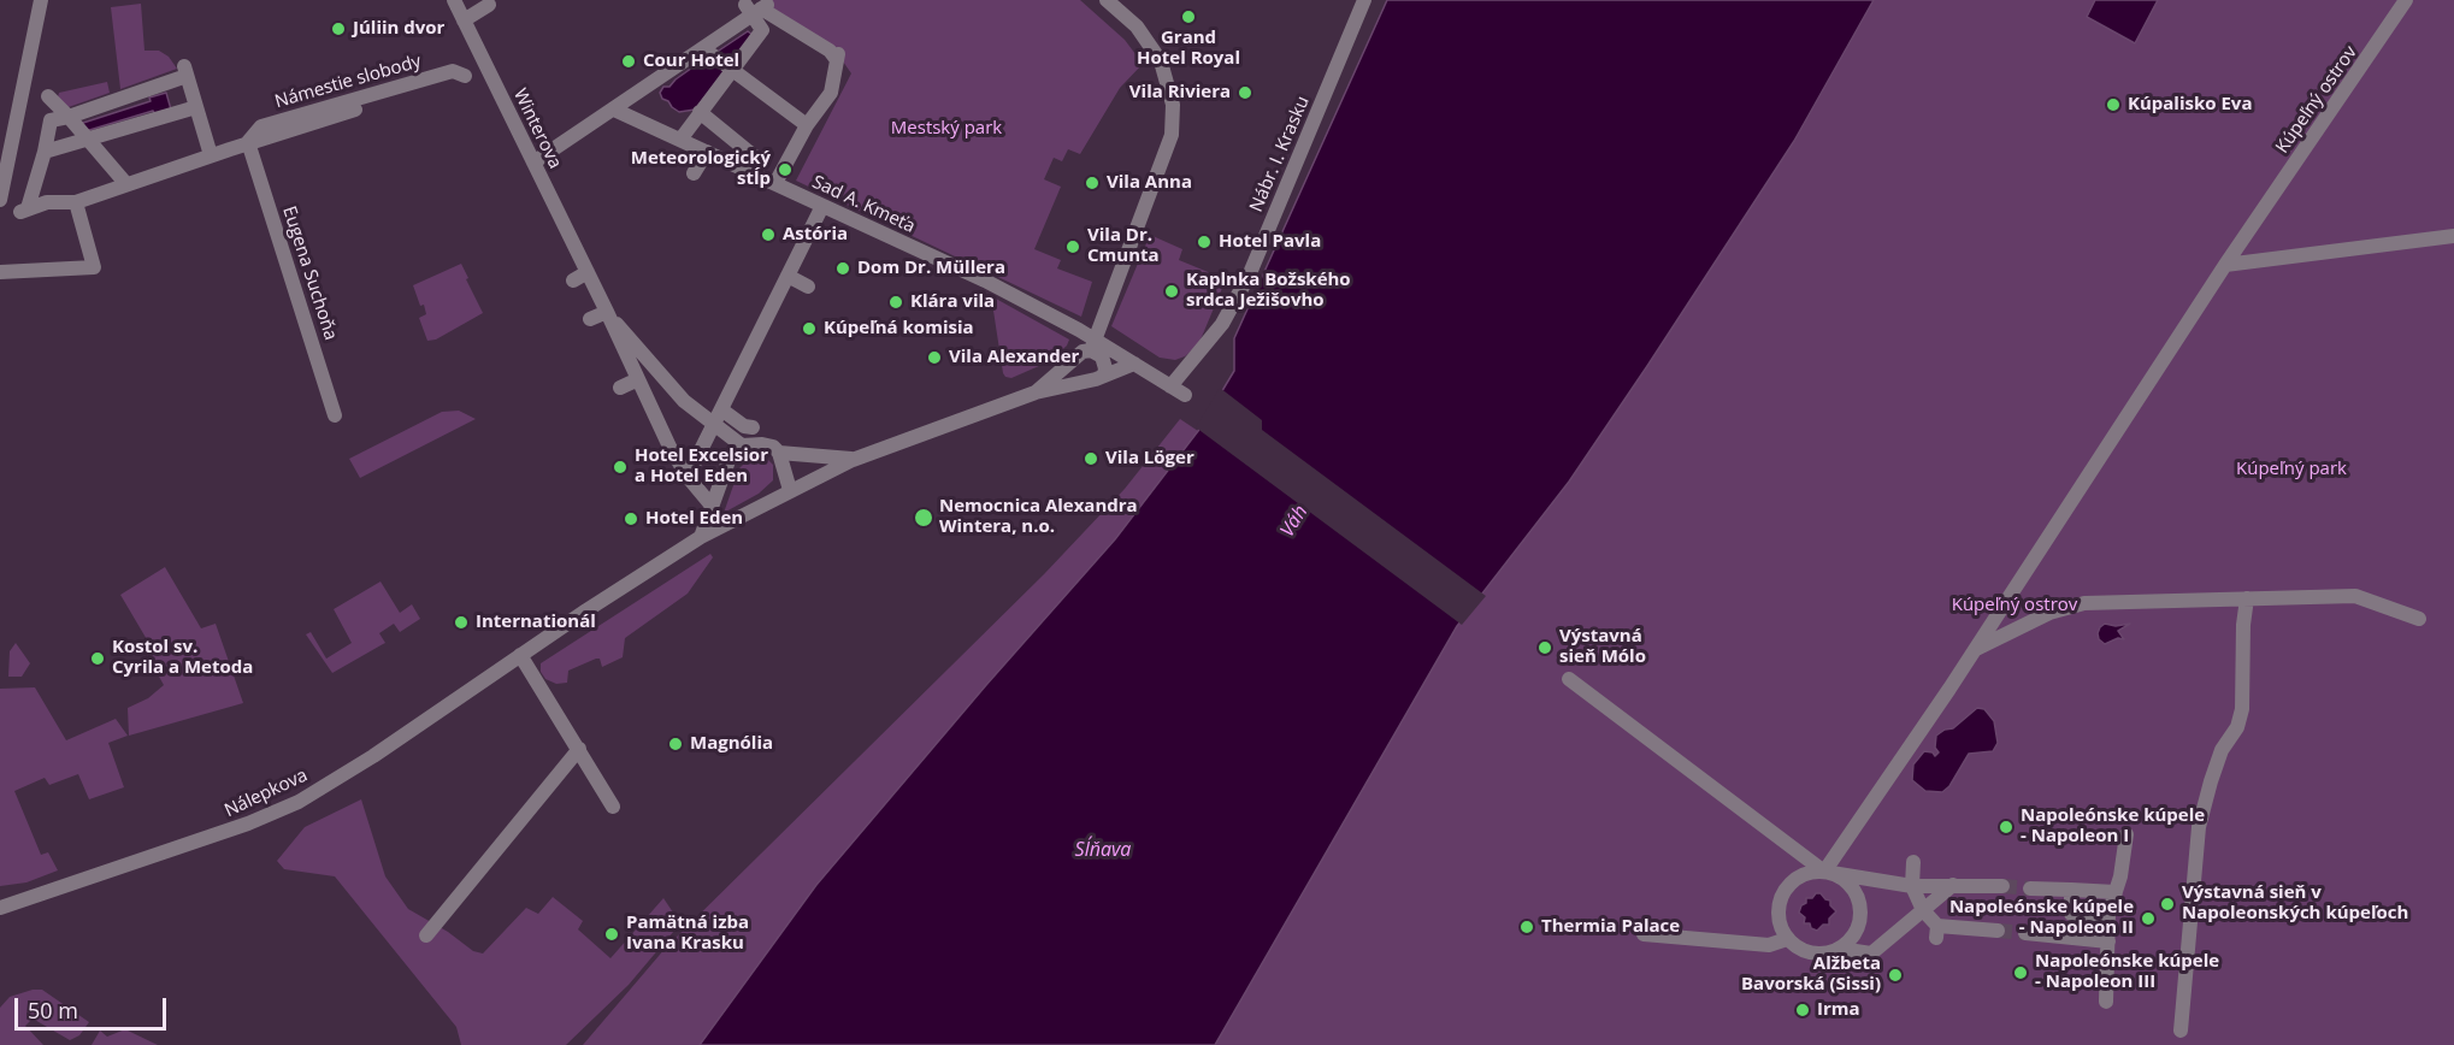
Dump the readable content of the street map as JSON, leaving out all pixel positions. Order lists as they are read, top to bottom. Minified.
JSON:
{"streets":{"street":["Námestie slobody","Kúpeľný ostrov","Winterova","Nábr. I. Krasku","Sad A. Kmeťa","Eugena Suchoňa","Nálepkova"]},"crossings":[["Námestie slobody","Winterova"],["Námestie slobody","Eugena Suchoňa"],["Nábr. I. Krasku","Sad A. Kmeťa"]],"water":["Váh","Sĺňava"],"parks":["Mestský park","Kúpeľný park","Kúpeľný ostrov"],"places":["Grand Hotel Royal","Júliin dvor","Cour Hotel","Vila Riviera","Kúpalisko Eva","Meteorologický stĺp","Vila Anna","Astória","Hotel Pavla","Vila Dr. Cmunta","Dom Dr. Müllera","Kaplnka Božského srdca Ježišovho","Klára vila","Kúpeľná komisia","Vila Alexander","Vila Löger","Hotel Excelsior a Hotel Eden","Nemocnica Alexandra Wintera, n.o.","Hotel Eden","Internationál","Výstavná sieň Mólo","Kostol sv. Cyrila a Metoda","Magnólia","Napoleónske kúpele - Napoleon I","Výstavná sieň v Napoleonských kúpeľoch","Napoleónske kúpele - Napoleon II","Thermia Palace","Pamätná izba Ivana Krasku","Napoleónske kúpele - Napoleon III","Alžbeta Bavorská (Sissi)","Irma"],"scale_bar":"50 m"}
